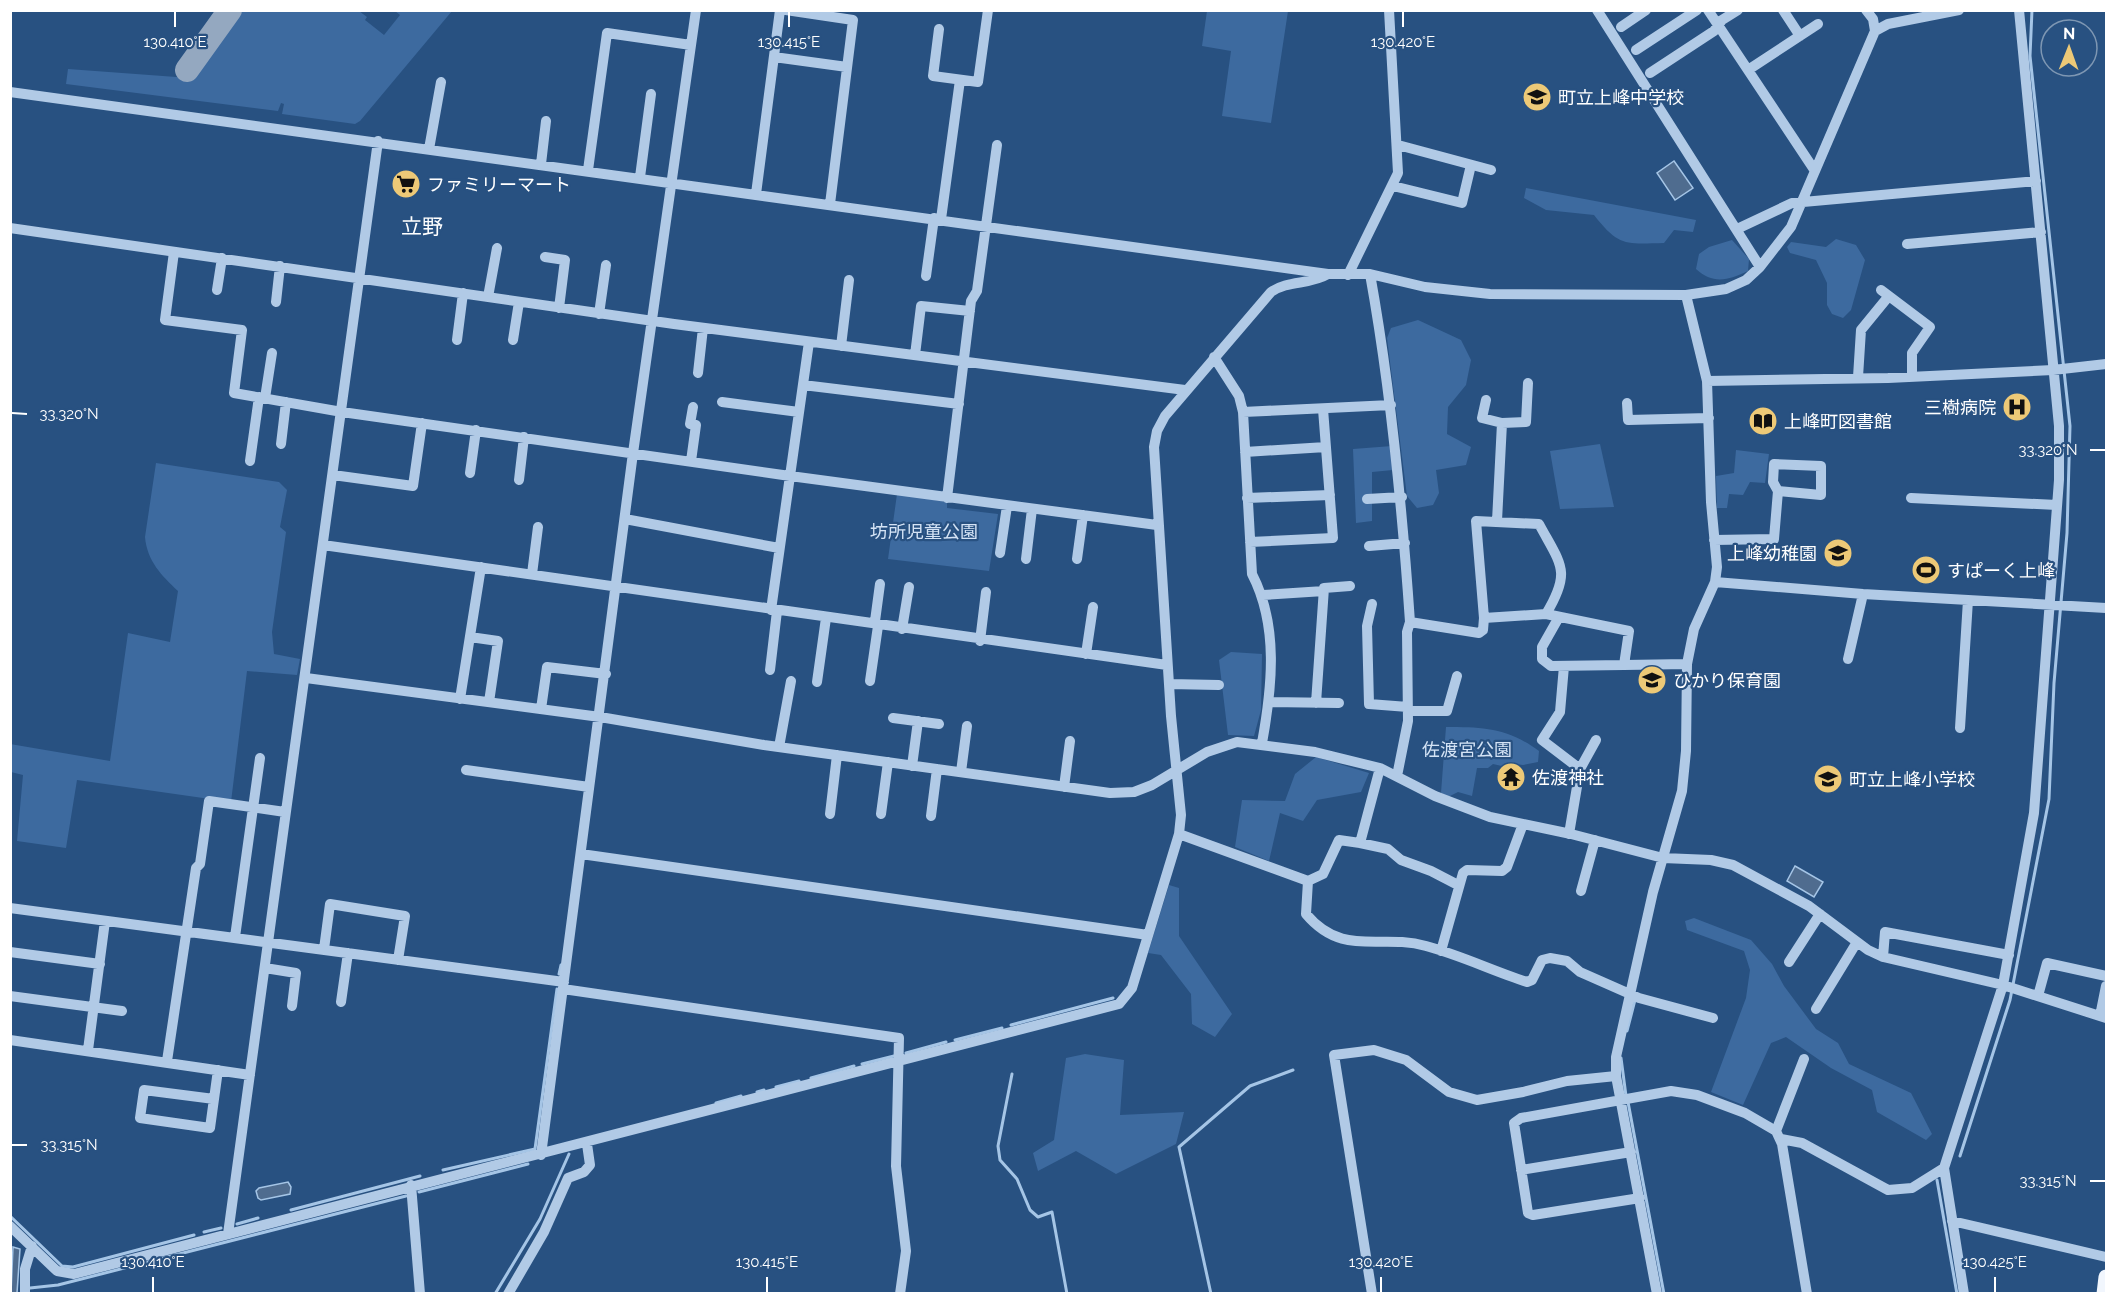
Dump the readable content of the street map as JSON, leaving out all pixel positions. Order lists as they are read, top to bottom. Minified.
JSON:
{"districts":["立野"],"parks":["坊所児童公園","佐渡宮公園"],"places":{"school or university":["町立上峰中学校","上峰幼稚園","ひかり保育園","町立上峰小学校"],"supermarket":["ファミリーマート"],"hospital":["三樹病院"],"library":["上峰町図書館"],"sports":["すぱーく上峰"],"temple":["佐渡神社"]},"north":"top","coordinates":["130.410°E","130.415°E","130.420°E","33.320°N","33.315°N","130.425°E"]}
